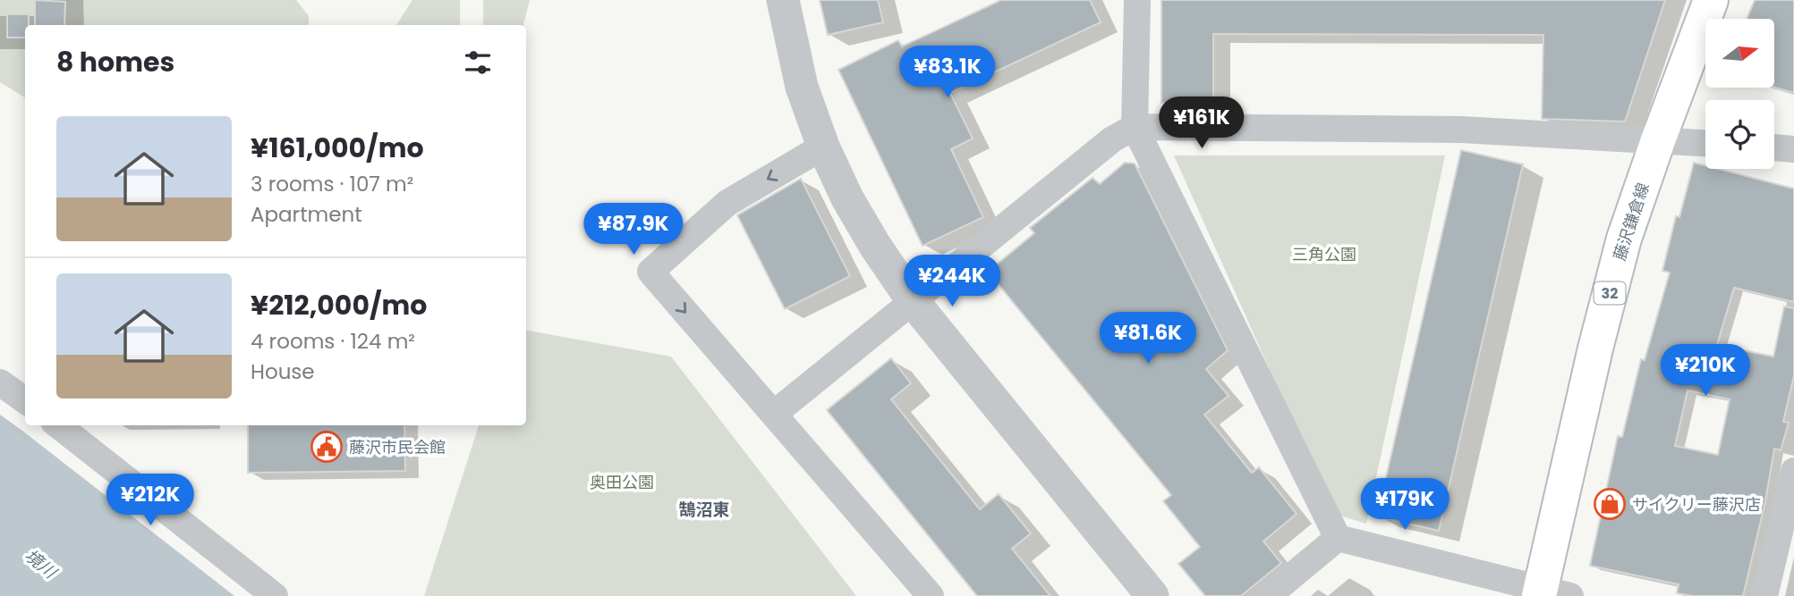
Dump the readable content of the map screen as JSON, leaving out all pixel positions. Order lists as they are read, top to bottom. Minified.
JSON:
{"streets":{"main road":["藤沢鎌倉線","32"]},"districts":["鵠沼東"],"water":["境川"],"parks":["三角公園","奥田公園"],"places":{"public building":["藤沢市民会館"],"shop":["サイクリー藤沢店"]},"north":"right","page":{"heading":"8 homes","price":["¥83.1K","¥161K","¥87.9K","¥244K","¥81.6K","¥210K","¥212K","¥179K"],"list":[{"name":"¥161,000/mo","note":"3 rooms · 107 m² · Apartment"},{"name":"¥212,000/mo","note":"4 rooms · 124 m² · House"}]}}
